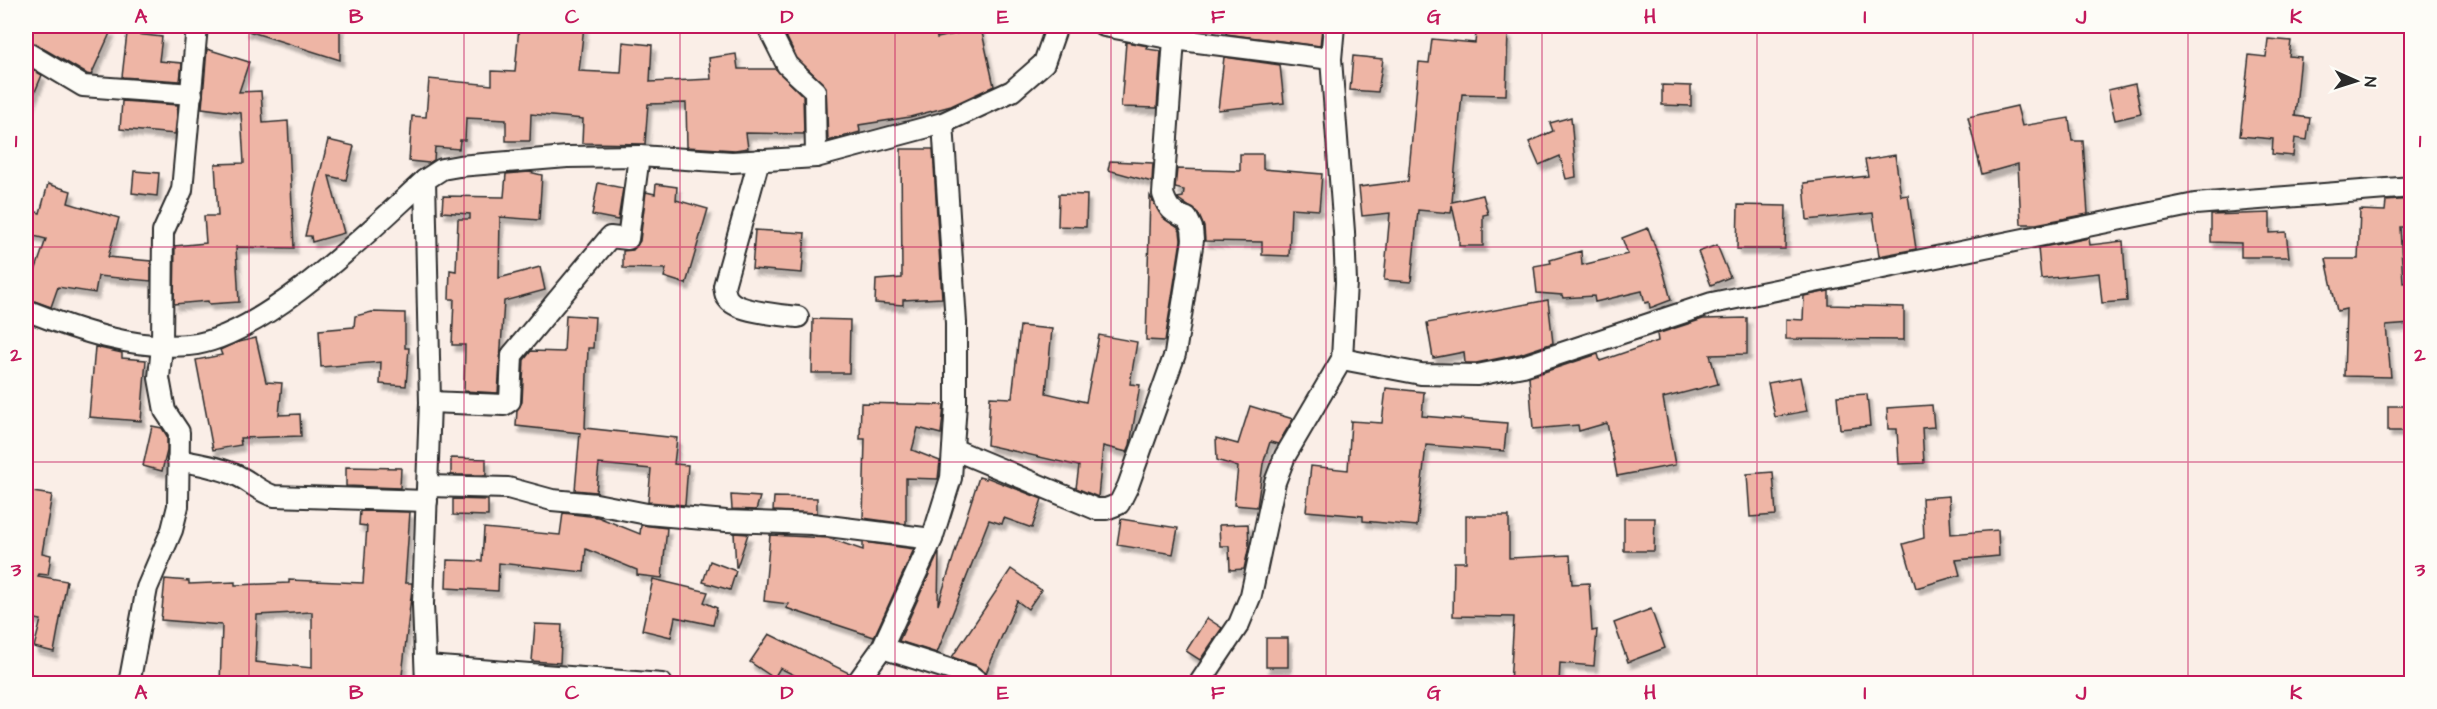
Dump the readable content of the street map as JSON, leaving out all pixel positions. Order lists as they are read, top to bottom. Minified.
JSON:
{"north":"right","grid":{"columns":["A","B","C","D","E","F","G","H","I","J","K"],"rows":["1","2","3"]}}
